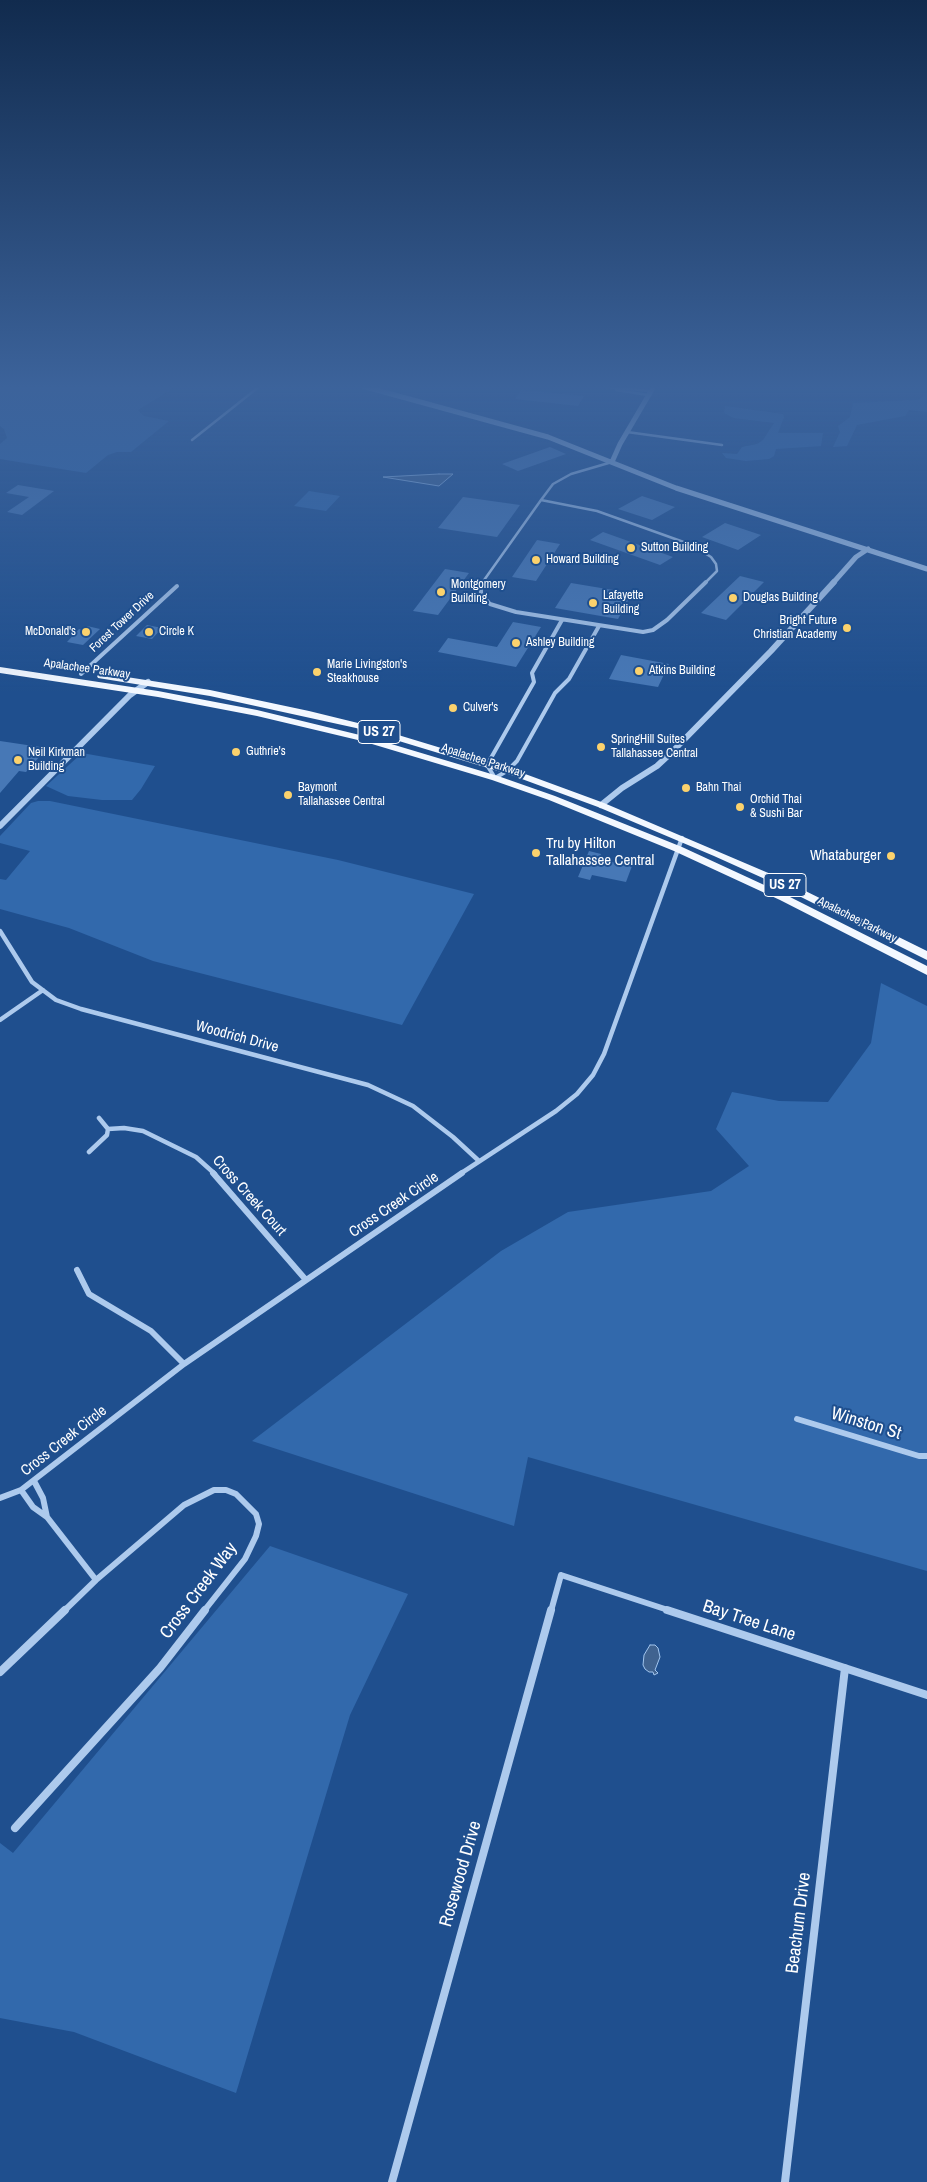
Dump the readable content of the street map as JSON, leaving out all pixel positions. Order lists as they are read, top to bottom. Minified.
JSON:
{"streets":{"main road":["Apalachee Parkway","US 27"],"street":["Forest Tower Drive","Woodrich Drive","Cross Creek Court","Cross Creek Circle","Winston St","Cross Creek Way","Bay Tree Lane","Rosewood Drive","Beachum Drive"]},"crossings":[["Forest Tower Drive","Apalachee Parkway"],["Apalachee Parkway","Cross Creek Circle"],["Woodrich Drive","Cross Creek Circle"],["Cross Creek Court","Cross Creek Circle"],["Bay Tree Lane","Rosewood Drive"],["Bay Tree Lane","Beachum Drive"]],"places":["Sutton Building","Howard Building","Montgomery Building","Douglas Building","Lafayette Building","Bright Future Christian Academy","McDonald's","Circle K","Ashley Building","Atkins Building","Marie Livingston's Steakhouse","Culver's","SpringHill Suites Tallahassee Central","Guthrie's","Neil Kirkman Building","Bahn Thai","Baymont Tallahassee Central","Orchid Thai & Sushi Bar","Tru by Hilton Tallahassee Central","Whataburger"]}
